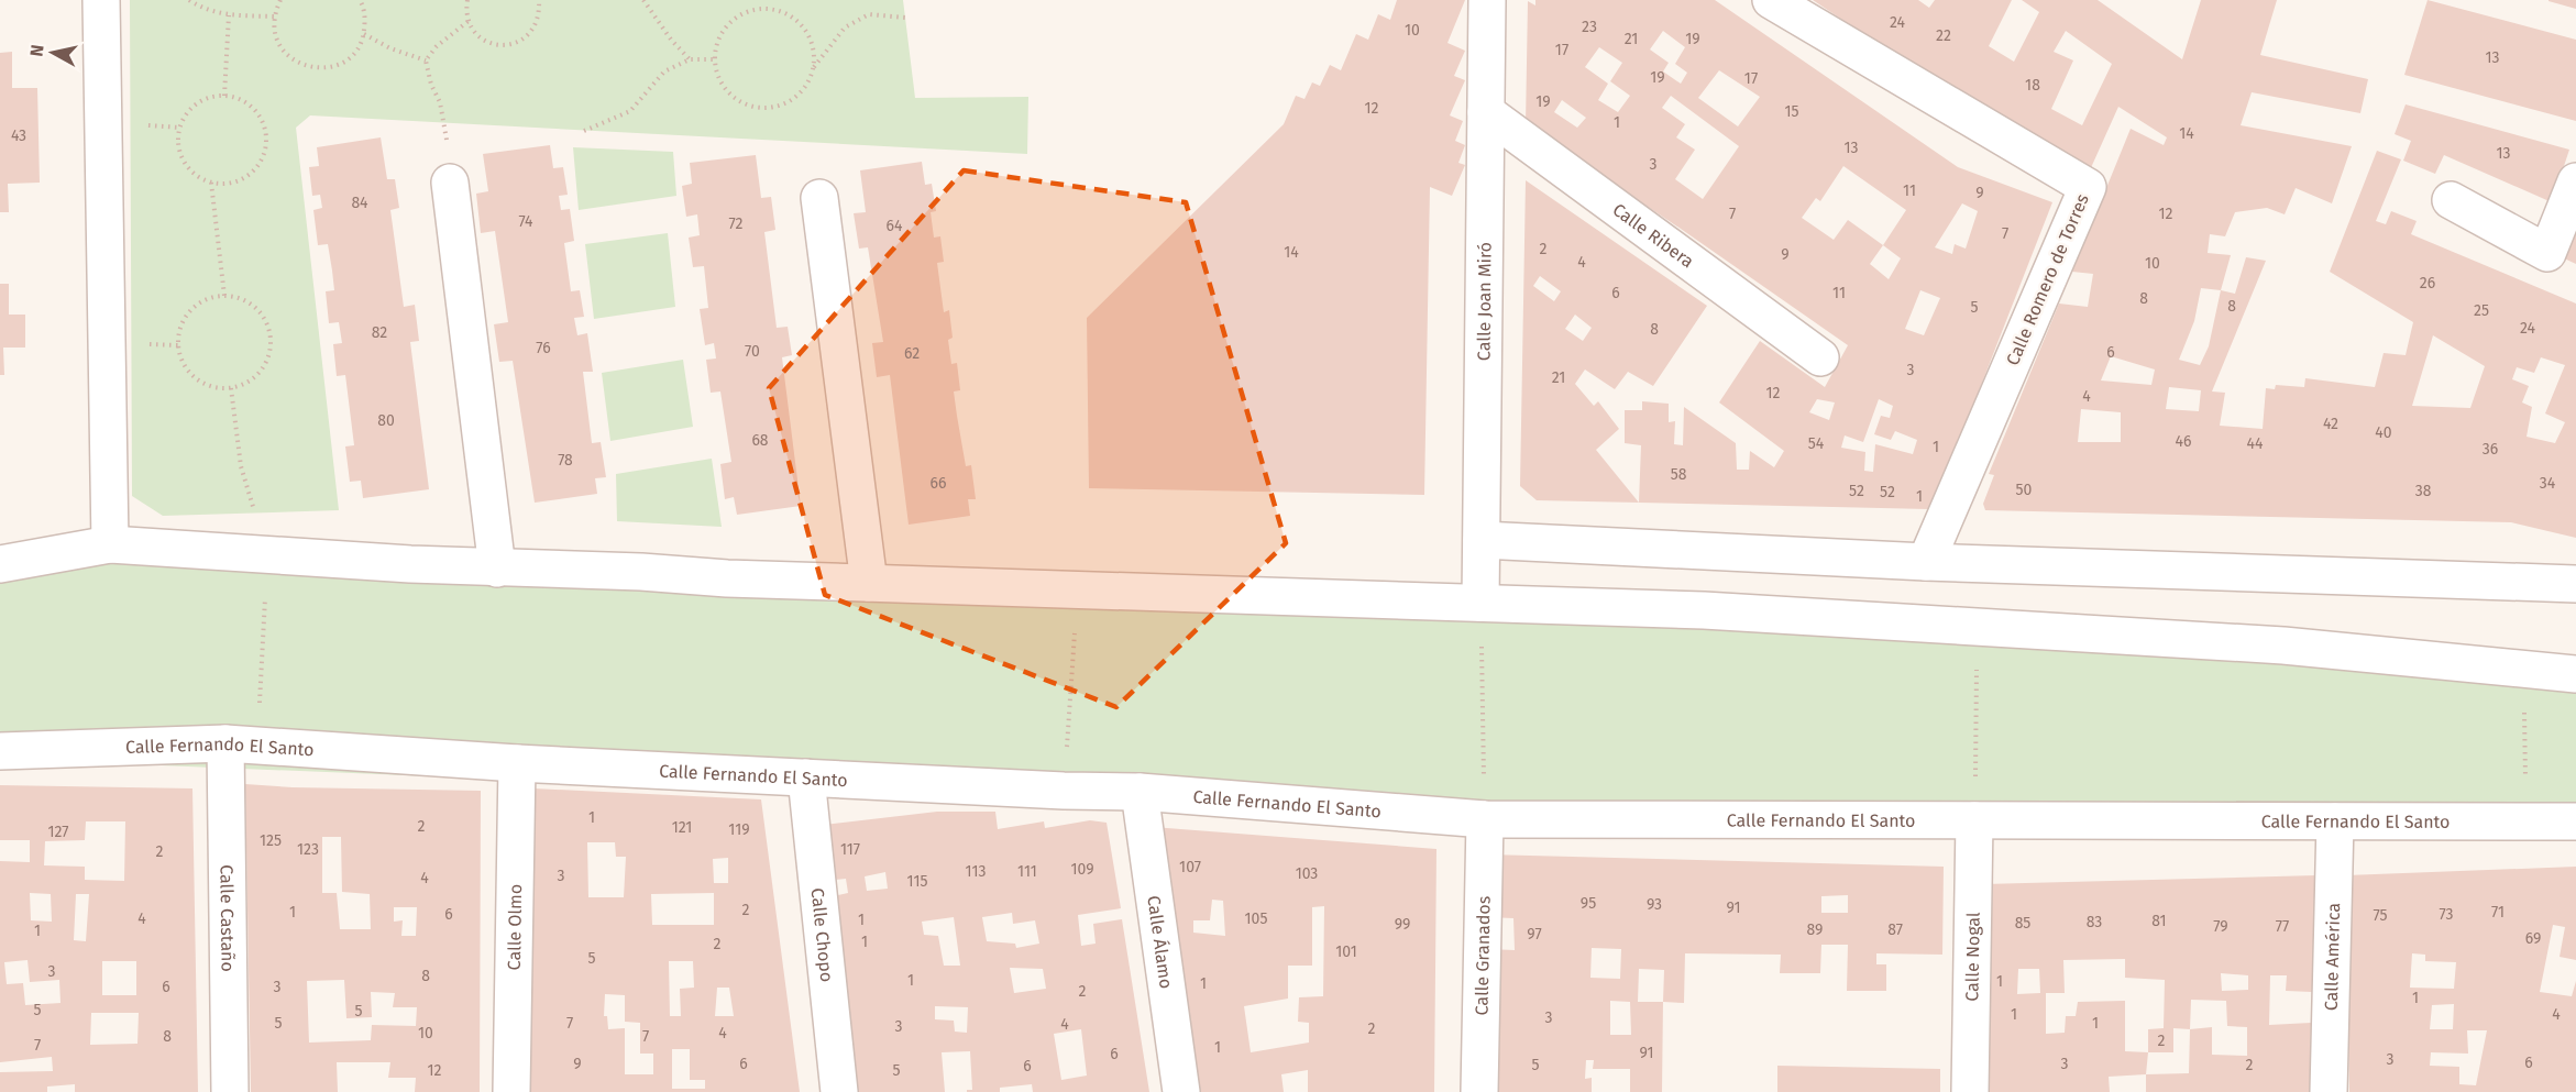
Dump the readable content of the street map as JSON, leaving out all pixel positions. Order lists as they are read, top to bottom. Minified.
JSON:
{"streets":{"street":["Calle Ribera","Calle Romero de Torres","Calle Joan Miró","Calle Fernando El Santo","Calle Castaño","Calle Olmo","Calle Chopo","Calle Álamo","Calle Granados","Calle Nogal","Calle América"]},"crossings":[["Calle Ribera","Calle Joan Miró"],["Calle Fernando El Santo","Calle Castaño"],["Calle Fernando El Santo","Calle Olmo"],["Calle Fernando El Santo","Calle Chopo"],["Calle Fernando El Santo","Calle Álamo"],["Calle Fernando El Santo","Calle Granados"],["Calle Fernando El Santo","Calle Nogal"],["Calle Fernando El Santo","Calle América"]],"house_numbers":["24","23","10","22","21","19","17","13","19","17","18","19","12","15","1","14","43","13","13","3","11","9","84","7","12","74","72","64","7","2","14","9","4","10","26","6","11","8","8","5","25","24","8","82","76","70","6","62","3","21","12","4","80","42","40","68","46","54","44","1","36","78","58","66","34","50","52","38","52","1","1","2","121","119","127","125","123","117","2","107","109","113","111","103","3","4","115","95","93","91","2","1","71","6","73","75","4","105","1","81","83","85","99","79","77","89","87","1","97","69","1","2","101","5","3","8","1","1","1","6","3","2","1","5","5","1","4","3","5","7","1","4","3","2","10","4","8","7","2","7","1","91","6","3","6","9","6","3","5","2","6","12","5"],"north":"left"}
